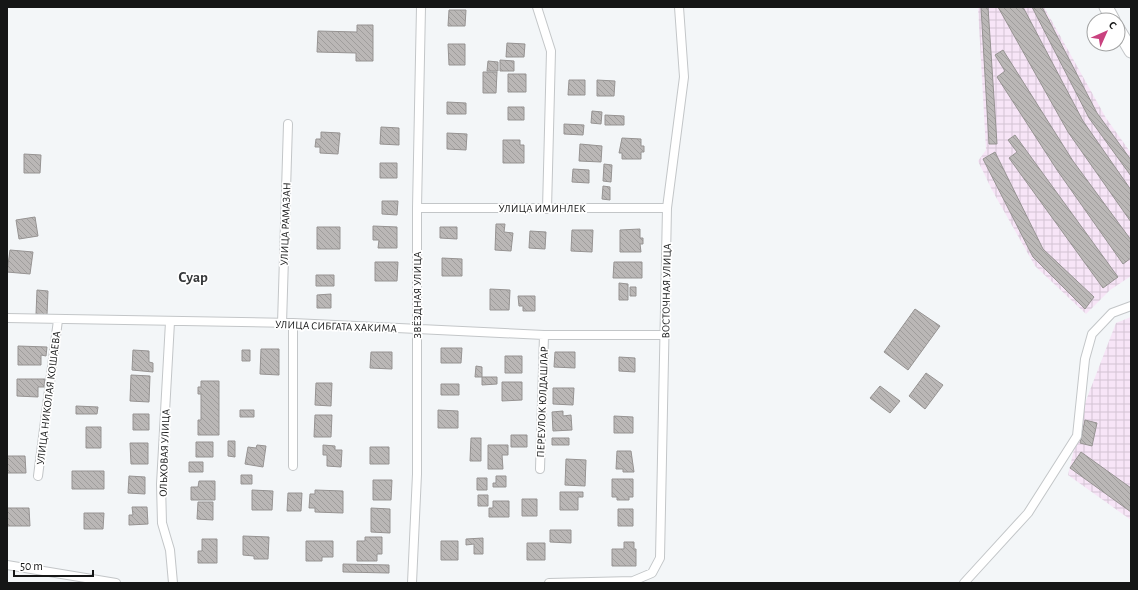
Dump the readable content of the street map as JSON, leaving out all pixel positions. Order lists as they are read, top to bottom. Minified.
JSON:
{"streets":{"street":["УЛИЦА ИМИНЛЕК","УЛИЦА РАМАЗАН","ВОСТОЧНАЯ УЛИЦА","ЗВЁЗДНАЯ УЛИЦА","УЛИЦА СИБГАТА ХАКИМА","УЛИЦА НИКОЛАЯ КОШАЕВА","ПЕРЕУЛОК ЮЛДАШЛАР","ОЛЬХОВАЯ УЛИЦА"]},"crossings":[["УЛИЦА ИМИНЛЕК","ВОСТОЧНАЯ УЛИЦА"],["УЛИЦА ИМИНЛЕК","ЗВЁЗДНАЯ УЛИЦА"],["УЛИЦА РАМАЗАН","УЛИЦА СИБГАТА ХАКИМА"],["ВОСТОЧНАЯ УЛИЦА","УЛИЦА СИБГАТА ХАКИМА"],["ЗВЁЗДНАЯ УЛИЦА","УЛИЦА СИБГАТА ХАКИМА"],["УЛИЦА СИБГАТА ХАКИМА","УЛИЦА НИКОЛАЯ КОШАЕВА"],["УЛИЦА СИБГАТА ХАКИМА","ПЕРЕУЛОК ЮЛДАШЛАР"],["УЛИЦА СИБГАТА ХАКИМА","ОЛЬХОВАЯ УЛИЦА"]],"districts":["Суар"],"scale_bar":"50 m","north":"top right"}
